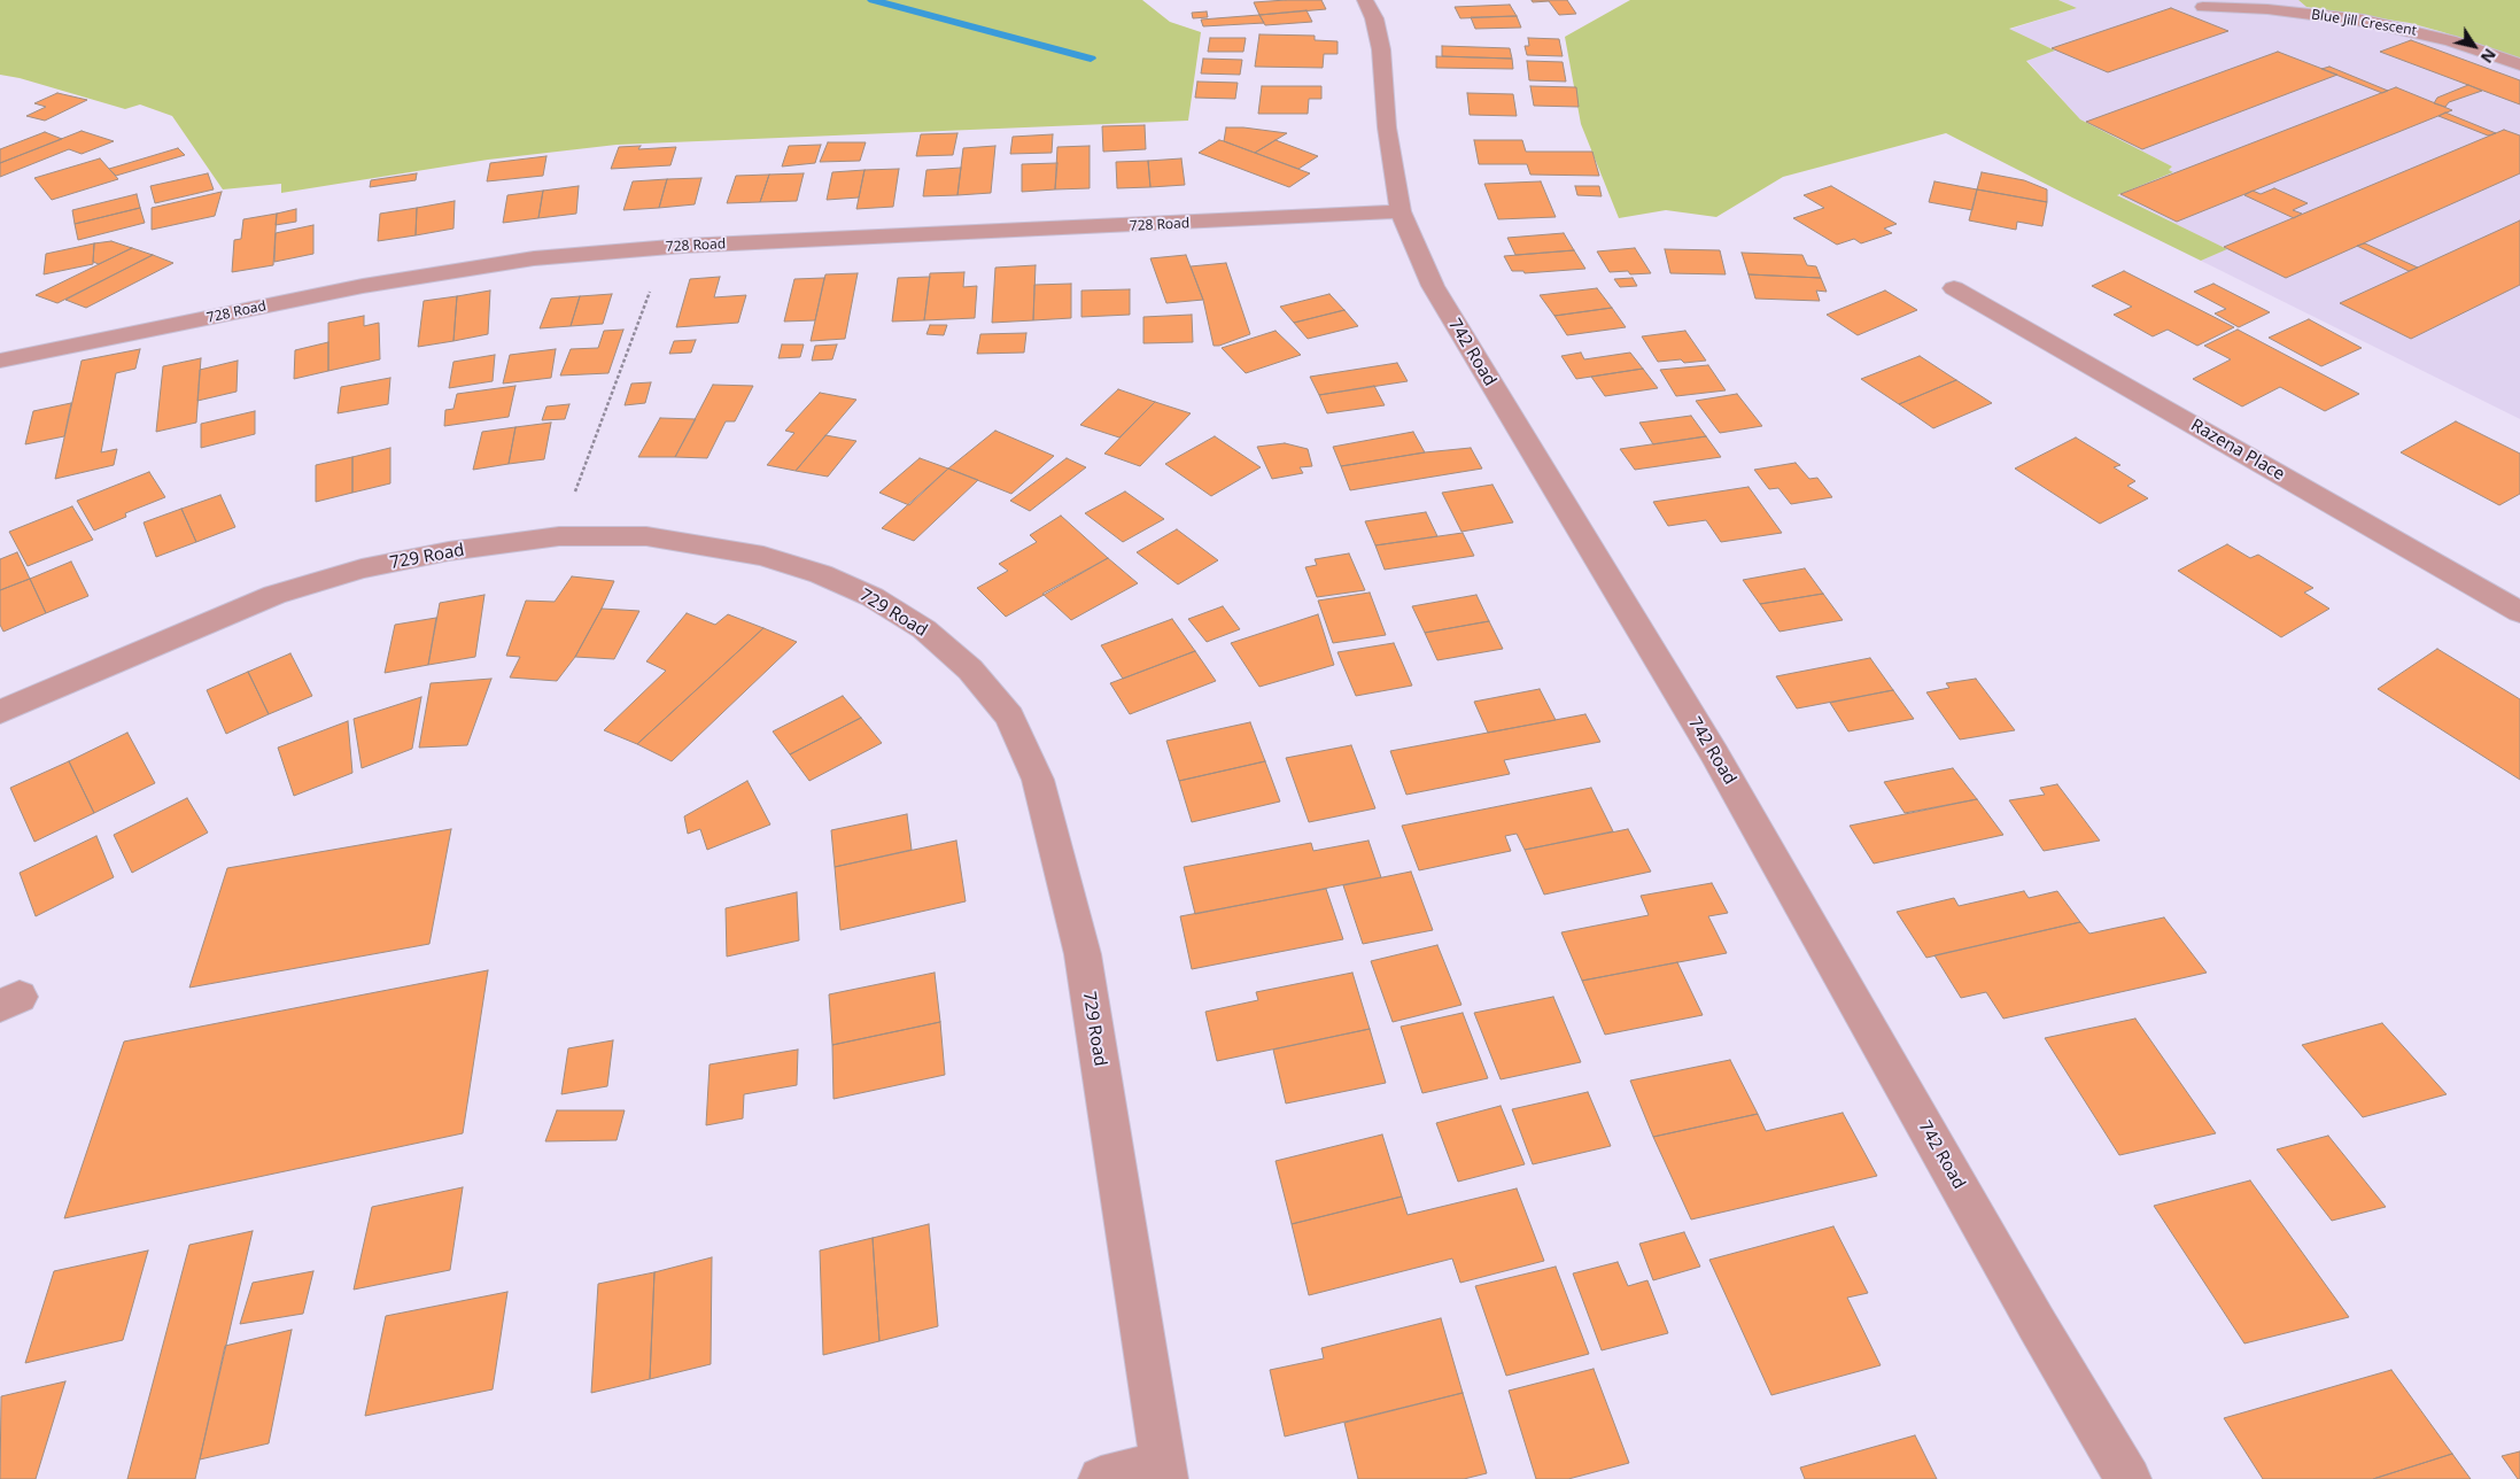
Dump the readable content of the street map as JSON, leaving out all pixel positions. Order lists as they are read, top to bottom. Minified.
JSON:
{"streets":{"street":["Blue Jill Crescent","728 Road","742 Road","Razena Place","729 Road"]},"crossings":[["728 Road","742 Road"]],"north":"bottom right"}
